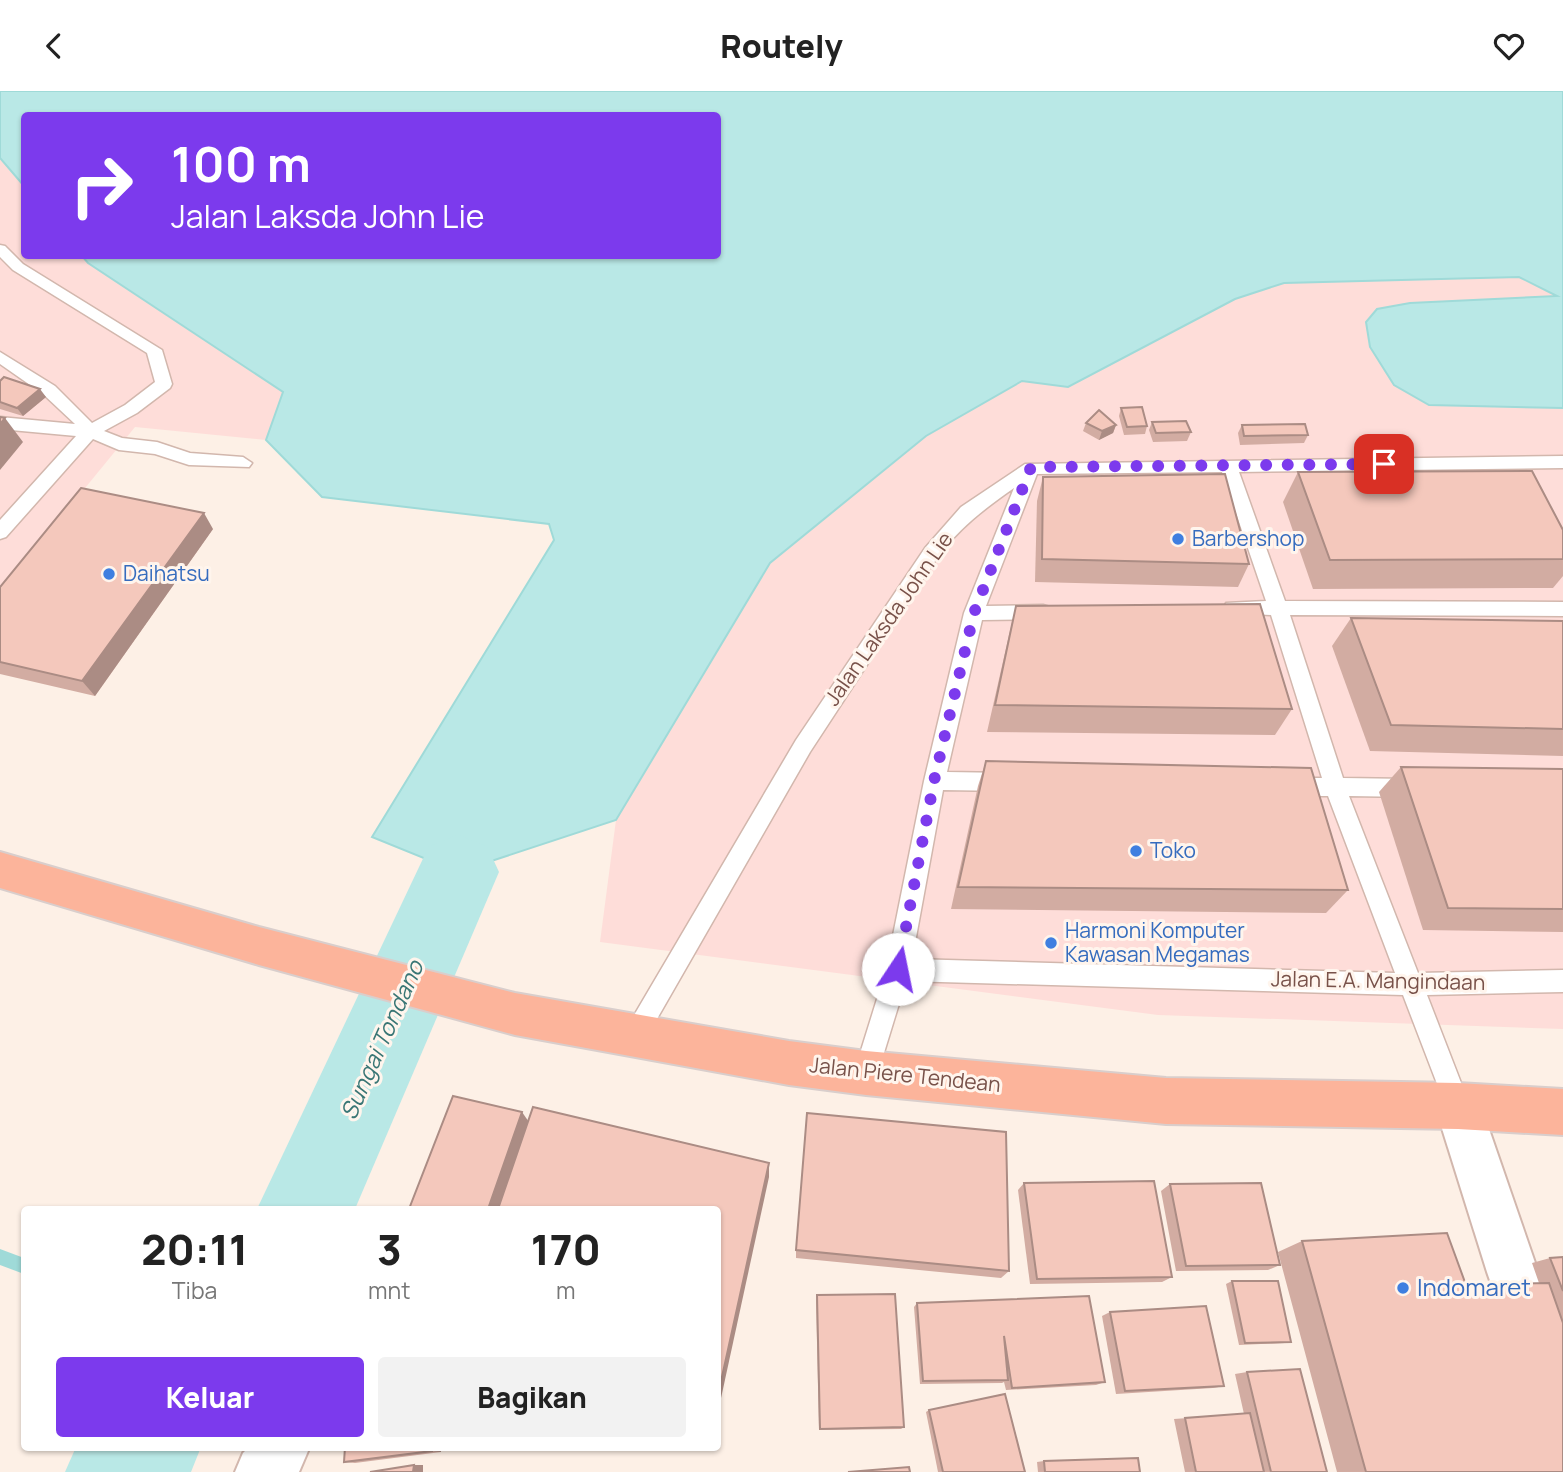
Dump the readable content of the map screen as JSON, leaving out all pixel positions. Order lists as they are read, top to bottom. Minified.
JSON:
{"streets":{"highway":["Jalan Piere Tendean"],"lane":["Jalan Laksda John Lie","Jalan E.A. Mangindaan"]},"crossings":[["Jalan Laksda John Lie","Jalan Piere Tendean"]],"water":["Sungai Tondano"],"places":["Barbershop","Daihatsu","Toko","Harmoni Komputer Kawasan Megamas","Indomaret"],"page":{"header":"Routely","turn":["100 m","Jalan Laksda John Lie"],"eta":["20:11","Tiba","3","mnt","170","m"],"buttons":["Keluar","Bagikan"]}}
